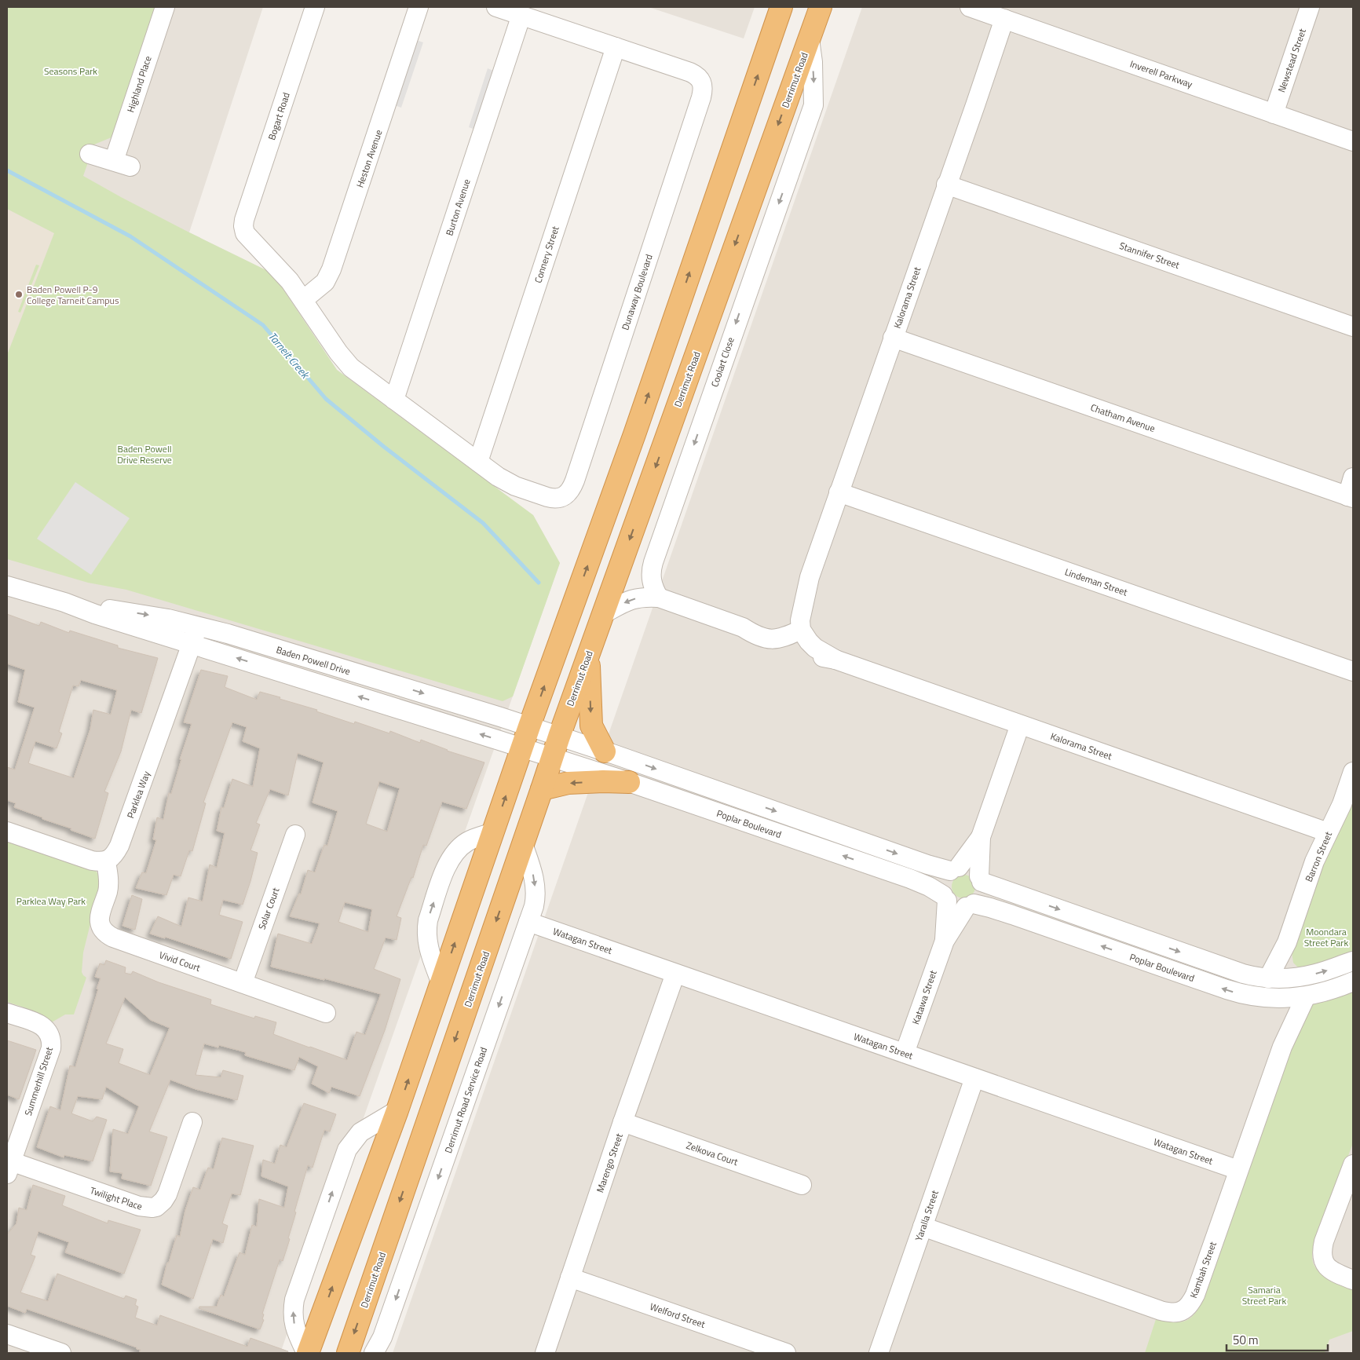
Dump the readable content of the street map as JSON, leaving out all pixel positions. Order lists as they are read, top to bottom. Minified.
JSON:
{"streets":{"highway":["Derrimut Road"],"street":["Newstead Street","Inverell Parkway","Highland Place","Bogart Road","Heston Avenue","Burton Avenue","Connery Street","Stannifer Street","Dunaway Boulevard","Kalorama Street","Coolart Close","Chatham Avenue","Lindeman Street","Baden Powell Drive","Parklea Way","Poplar Boulevard","Barron Street","Solar Court","Watagan Street","Vivid Court","Katawa Street","Summerhill Street","Derrimut Road Service Road","Zelkova Court","Marengo Street","Twilight Place","Yaralla Street","Kambah Street","Welford Street"]},"crossings":[["Newstead Street","Inverell Parkway"],["Inverell Parkway","Kalorama Street"],["Derrimut Road","Coolart Close"],["Derrimut Road","Baden Powell Drive"],["Derrimut Road","Poplar Boulevard"],["Derrimut Road","Derrimut Road Service Road"],["Bogart Road","Heston Avenue"],["Connery Street","Dunaway Boulevard"],["Stannifer Street","Kalorama Street"],["Kalorama Street","Chatham Avenue"],["Kalorama Street","Lindeman Street"],["Kalorama Street","Barron Street"],["Baden Powell Drive","Parklea Way"],["Baden Powell Drive","Poplar Boulevard"],["Parklea Way","Vivid Court"],["Poplar Boulevard","Barron Street"],["Poplar Boulevard","Katawa Street"],["Poplar Boulevard","Kambah Street"],["Solar Court","Vivid Court"],["Watagan Street","Katawa Street"],["Watagan Street","Derrimut Road Service Road"],["Watagan Street","Marengo Street"],["Watagan Street","Yaralla Street"],["Watagan Street","Kambah Street"],["Summerhill Street","Twilight Place"],["Zelkova Court","Marengo Street"],["Marengo Street","Welford Street"],["Yaralla Street","Kambah Street"]],"one_way":["Coolart Close"],"water":["Tarneit Creek"],"parks":["Seasons Park","Baden Powell Drive Reserve","Parklea Way Park","Moondara Street Park","Samaria Street Park"],"places":["Baden Powell P-9 College Tarneit Campus"],"scale_bar":"50 m"}
